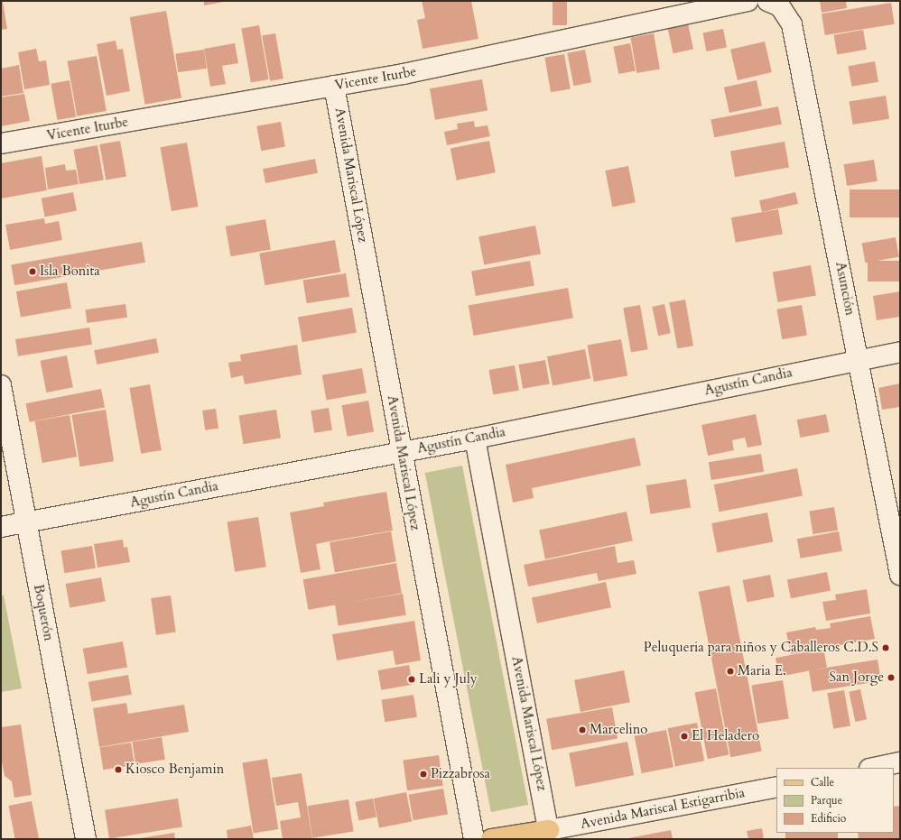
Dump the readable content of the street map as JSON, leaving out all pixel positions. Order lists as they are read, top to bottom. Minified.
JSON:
{"streets":{"street":["Vicente Iturbe","Avenida Mariscal López","Asunción","Agustín Candia","Boquerón","Avenida Mariscal Estigarribia"]},"crossings":[["Vicente Iturbe","Avenida Mariscal López"],["Avenida Mariscal López","Agustín Candia"],["Avenida Mariscal López","Avenida Mariscal Estigarribia"],["Asunción","Agustín Candia"],["Agustín Candia","Boquerón"]],"places":["Isla Bonita","Peluqueria para niños y Caballeros C.D.S","Maria E.","San Jorge","Lali y July","Marcelino","El Heladero","Kiosco Benjamin","Pizzabrosa"],"legend":["Calle","Parque","Edificio"]}
